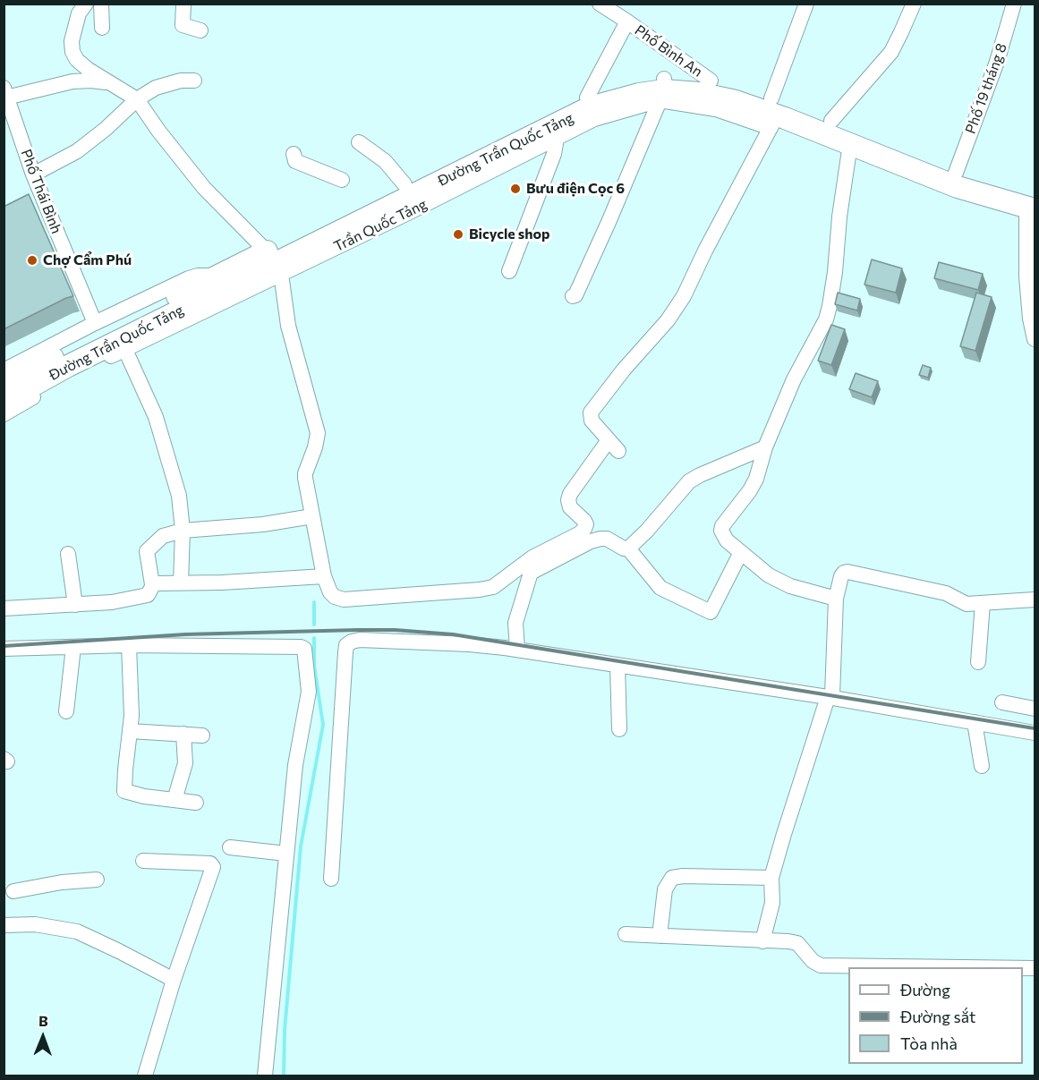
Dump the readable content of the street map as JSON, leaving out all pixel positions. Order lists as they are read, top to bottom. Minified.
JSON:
{"streets":{"highway":["Đường Trần Quốc Tảng"],"street":["Phố Bình An","Phố 19 tháng 8","Phố Thái Bình","Trần Quốc Tảng"]},"crossings":[["Phố Bình An","Đường Trần Quốc Tảng"],["Phố 19 tháng 8","Đường Trần Quốc Tảng"],["Đường Trần Quốc Tảng","Trần Quốc Tảng"]],"places":["Bưu điện Cọc 6","Bicycle shop","Chợ Cẩm Phú"],"legend":["Đường","Đường sắt","Tòa nhà"],"north":"top"}
